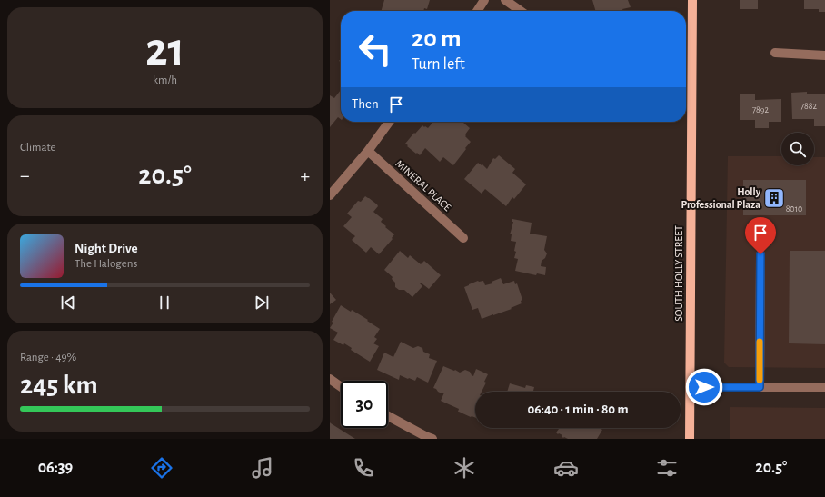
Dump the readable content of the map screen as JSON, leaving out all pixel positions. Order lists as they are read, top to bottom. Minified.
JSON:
{"streets":{"main road":["SOUTH HOLLY STREET"],"street":["MINERAL PLACE"]},"places":{"building":["Holly Professional Plaza"]},"house_numbers":["7882","7892","8010"],"page":{"tile":[["21","km/h"],"Climate",["Range · 49%","245 km"]],"turn":["20 m","Turn left"],"then":"Then","heat":["−","20.5°","+"],"song":["Night Drive","The Halogens"],"limit":"30","trip":"06:40 · 1 min · 80 m","tabs":["06:39","20.5°"]}}
